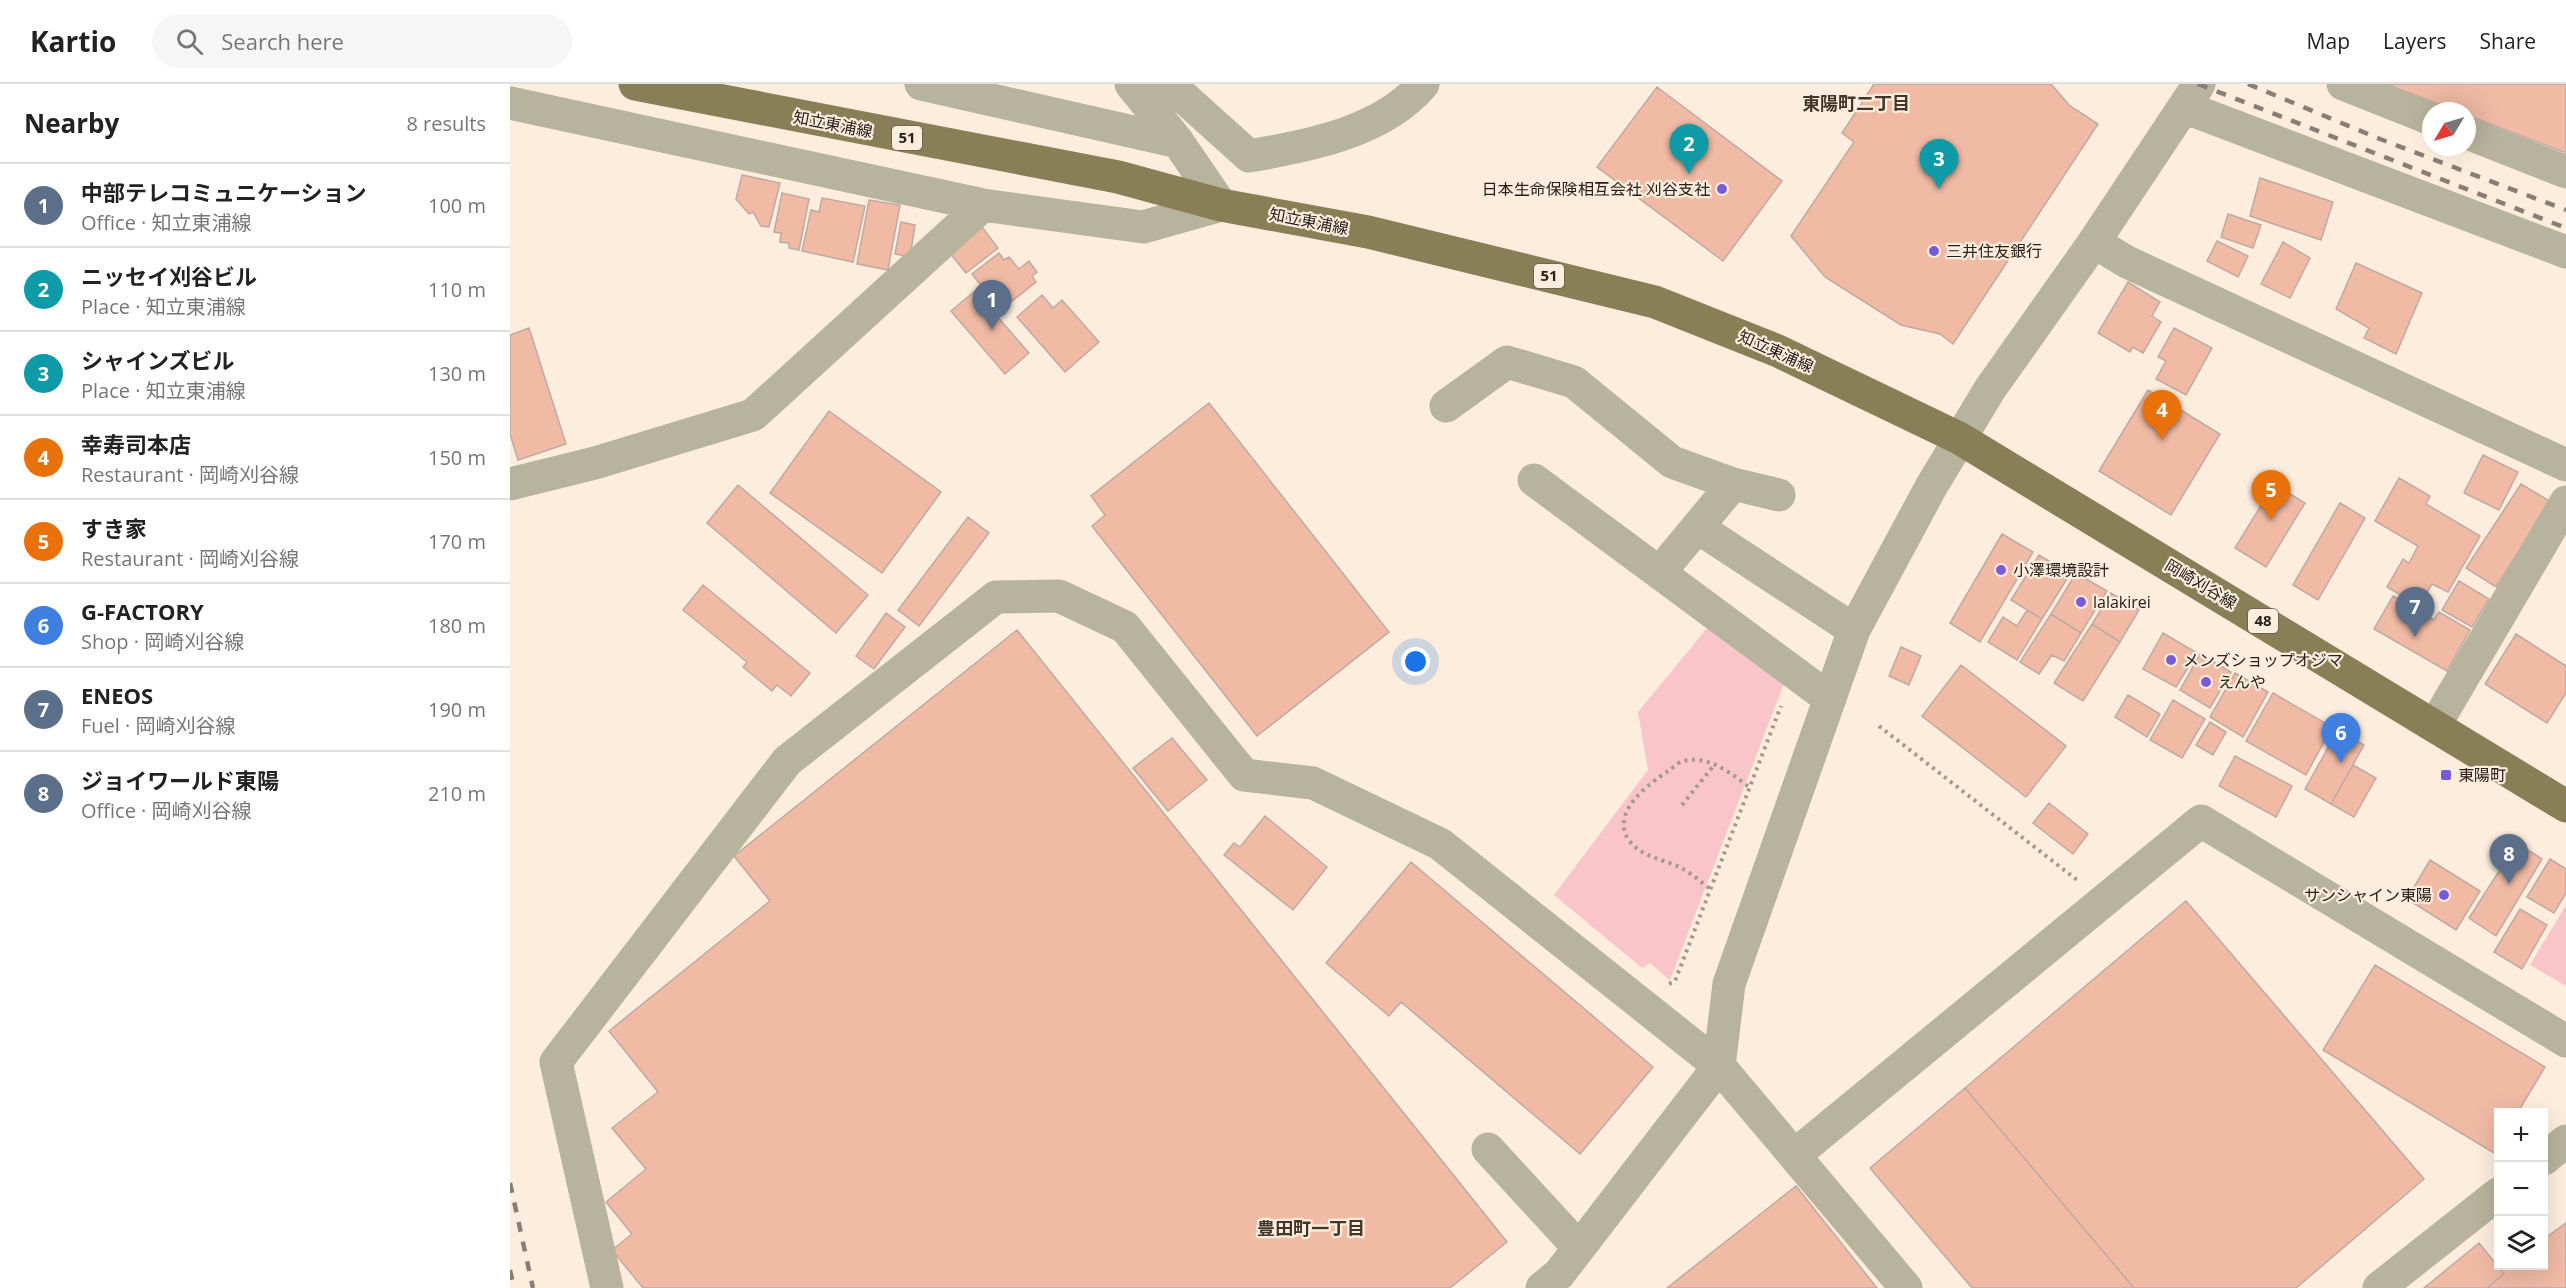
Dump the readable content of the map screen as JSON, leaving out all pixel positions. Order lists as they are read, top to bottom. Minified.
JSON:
{"streets":{"main road":["知立東浦線","51","岡崎刈谷線","48"]},"crossings":[["知立東浦線","岡崎刈谷線"]],"districts":["東陽町二丁目","豊田町一丁目"],"places":{"other":["日本生命保険相互会社 刈谷支社","三井住友銀行","小澤環境設計","lalakirei","メンズショップオジマ","えんや","サンシャイン東陽"],"transit":["東陽町"]},"north":"bottom left","page":{"header":"Kartio","search":"Search here","nav":["Map","Layers","Share"],"heading":["Nearby","8 results"],"pins":["2","3","1","4","5","7","6","8"],"list":[{"mark":"1","name":"中部テレコミュニケーション","note":"Office · 知立東浦線","value":"100 m"},{"mark":"2","name":"ニッセイ刈谷ビル","note":"Place · 知立東浦線","value":"110 m"},{"mark":"3","name":"シャインズビル","note":"Place · 知立東浦線","value":"130 m"},{"mark":"4","name":"幸寿司本店","note":"Restaurant · 岡崎刈谷線","value":"150 m"},{"mark":"5","name":"すき家","note":"Restaurant · 岡崎刈谷線","value":"170 m"},{"mark":"6","name":"G-FACTORY","note":"Shop · 岡崎刈谷線","value":"180 m"},{"mark":"7","name":"ENEOS","note":"Fuel · 岡崎刈谷線","value":"190 m"},{"mark":"8","name":"ジョイワールド東陽","note":"Office · 岡崎刈谷線","value":"210 m"}],"map_buttons":["+","−"]}}
